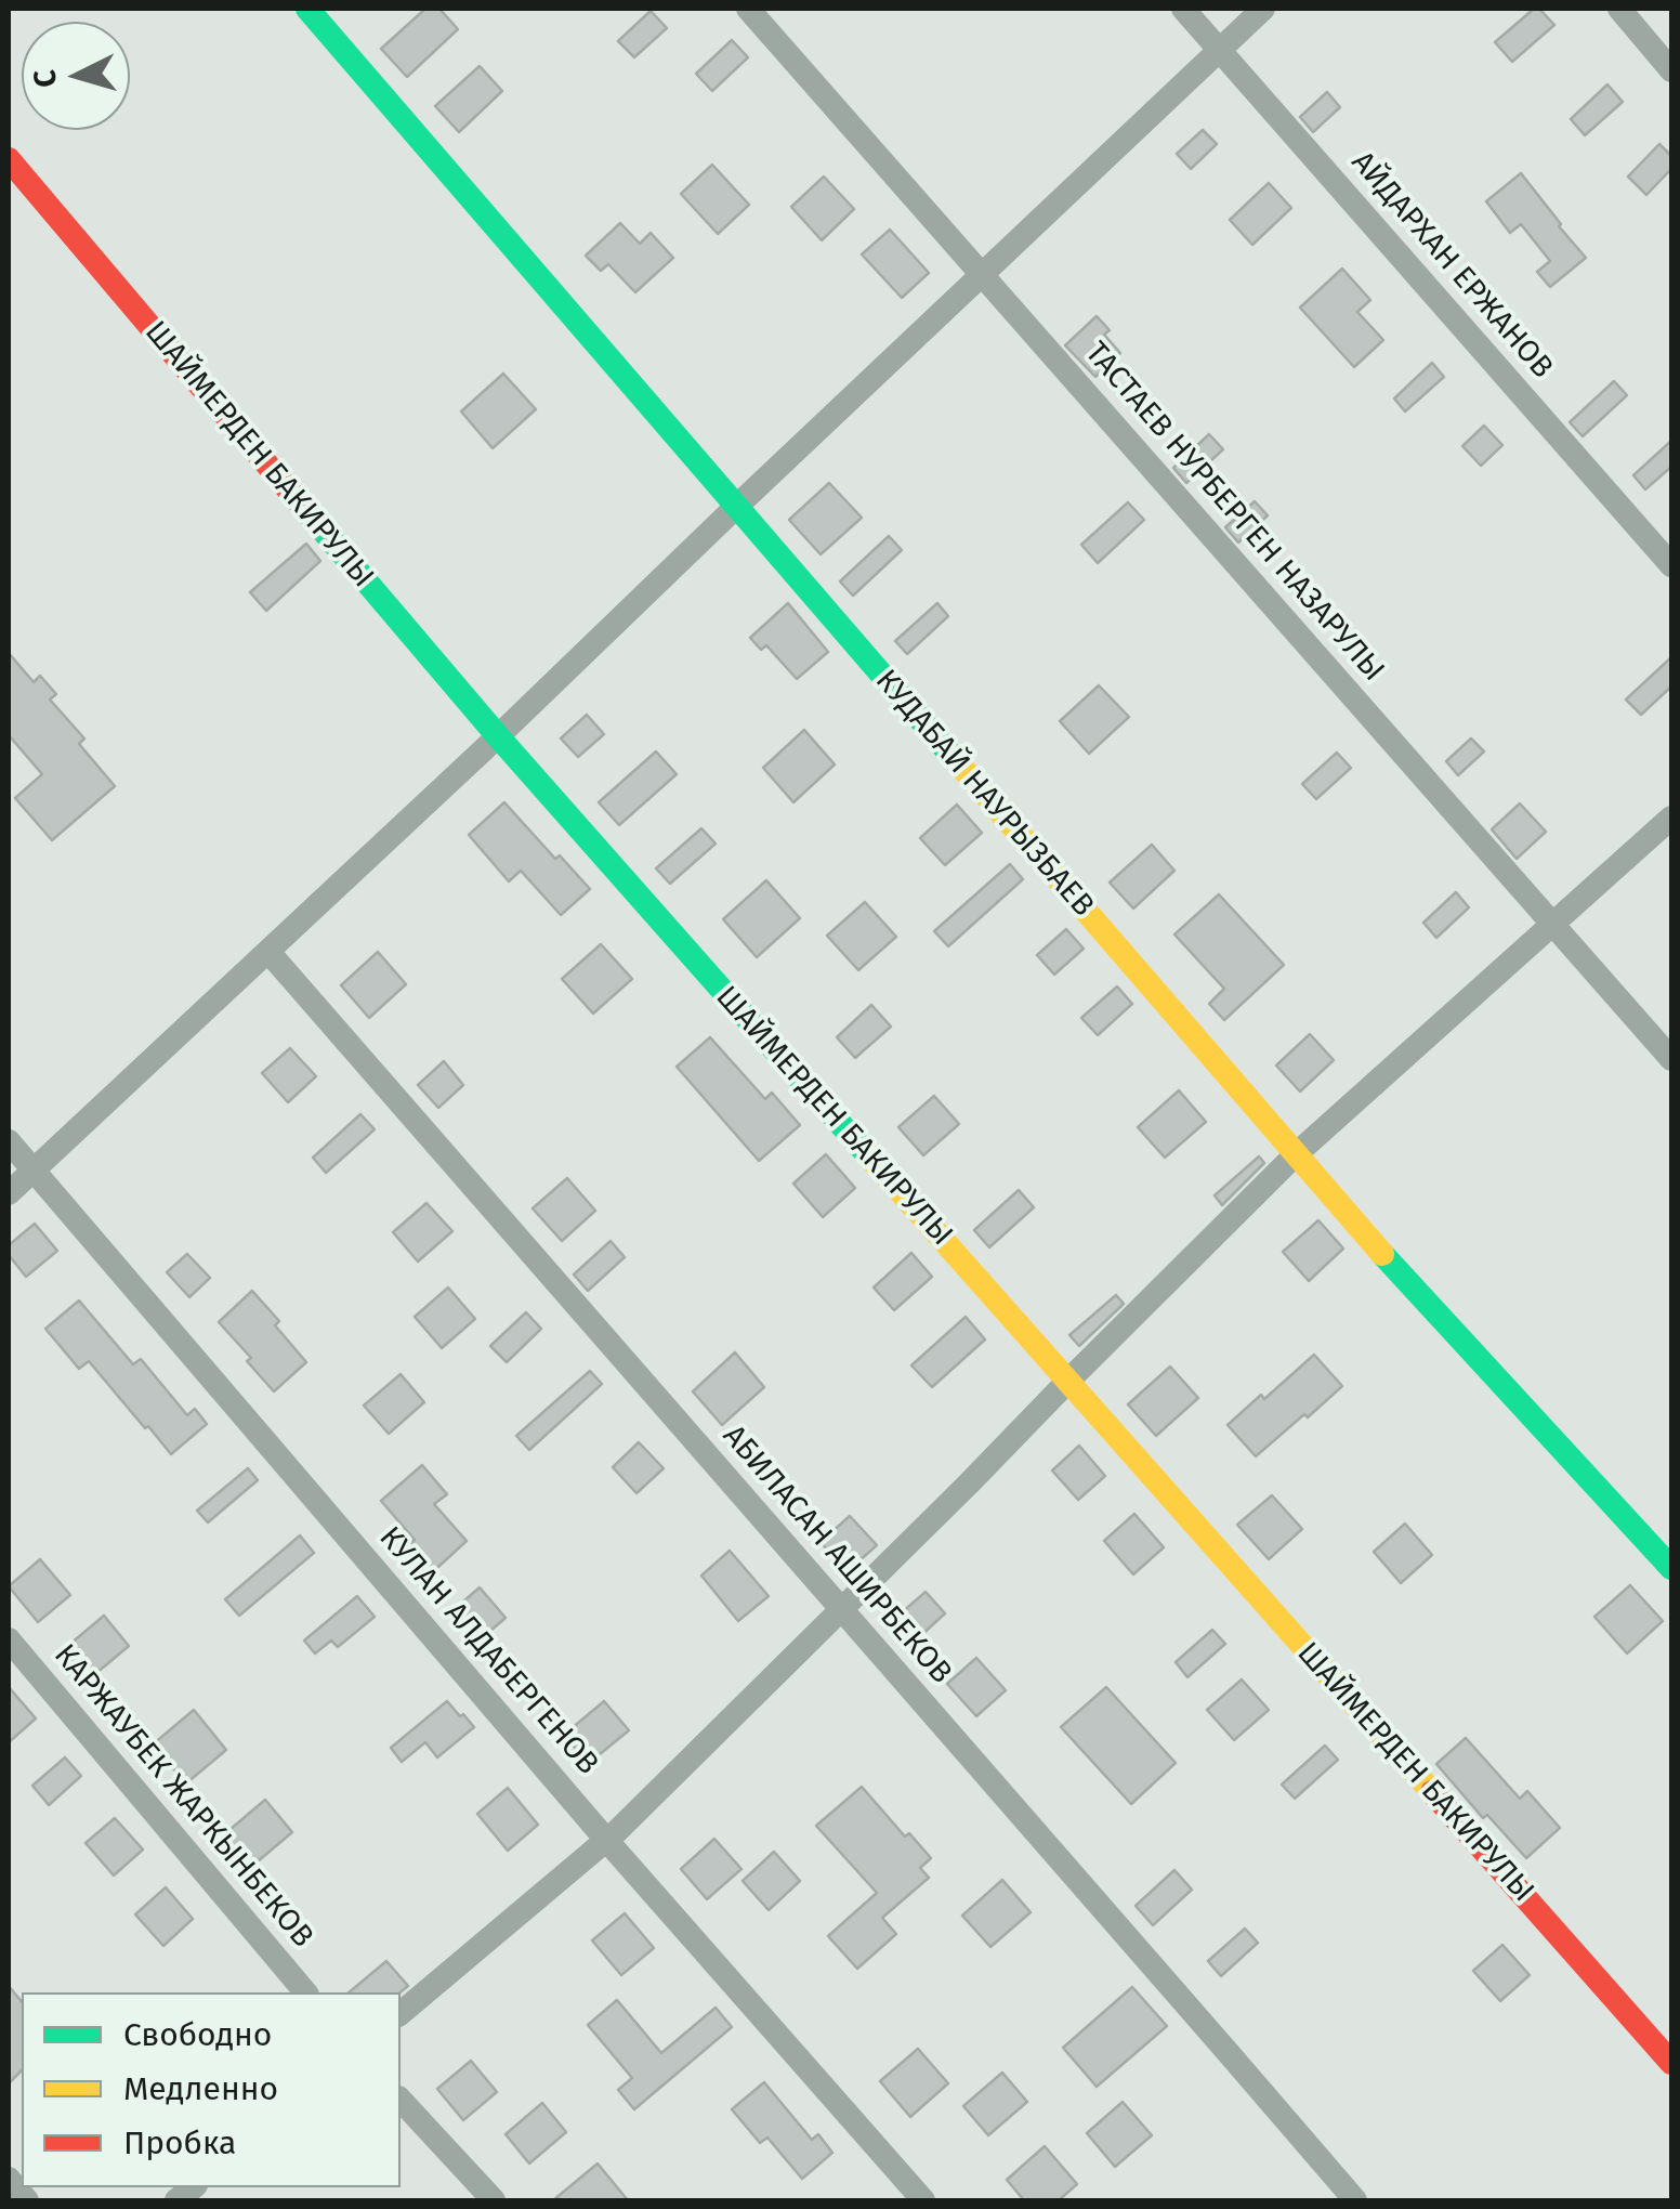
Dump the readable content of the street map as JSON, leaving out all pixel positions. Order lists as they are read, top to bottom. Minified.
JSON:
{"streets":{"street":["АЙДАРХАН ЕРЖАНОВ","ШАЙМЕРДЕН БАКИРУЛЫ","ТАСТАЕВ НУРБЕРГЕН НАЗАРУЛЫ","КУДАБАЙ НАУРЫЗБАЕВ","АБИЛАСАН АШИРБЕКОВ","КУЛАН АЛДАБЕРГЕНОВ","КАРЖАУБЕК ЖАРКЫНБЕКОВ"]},"legend":["Свободно","Медленно","Пробка"],"north":"left"}
